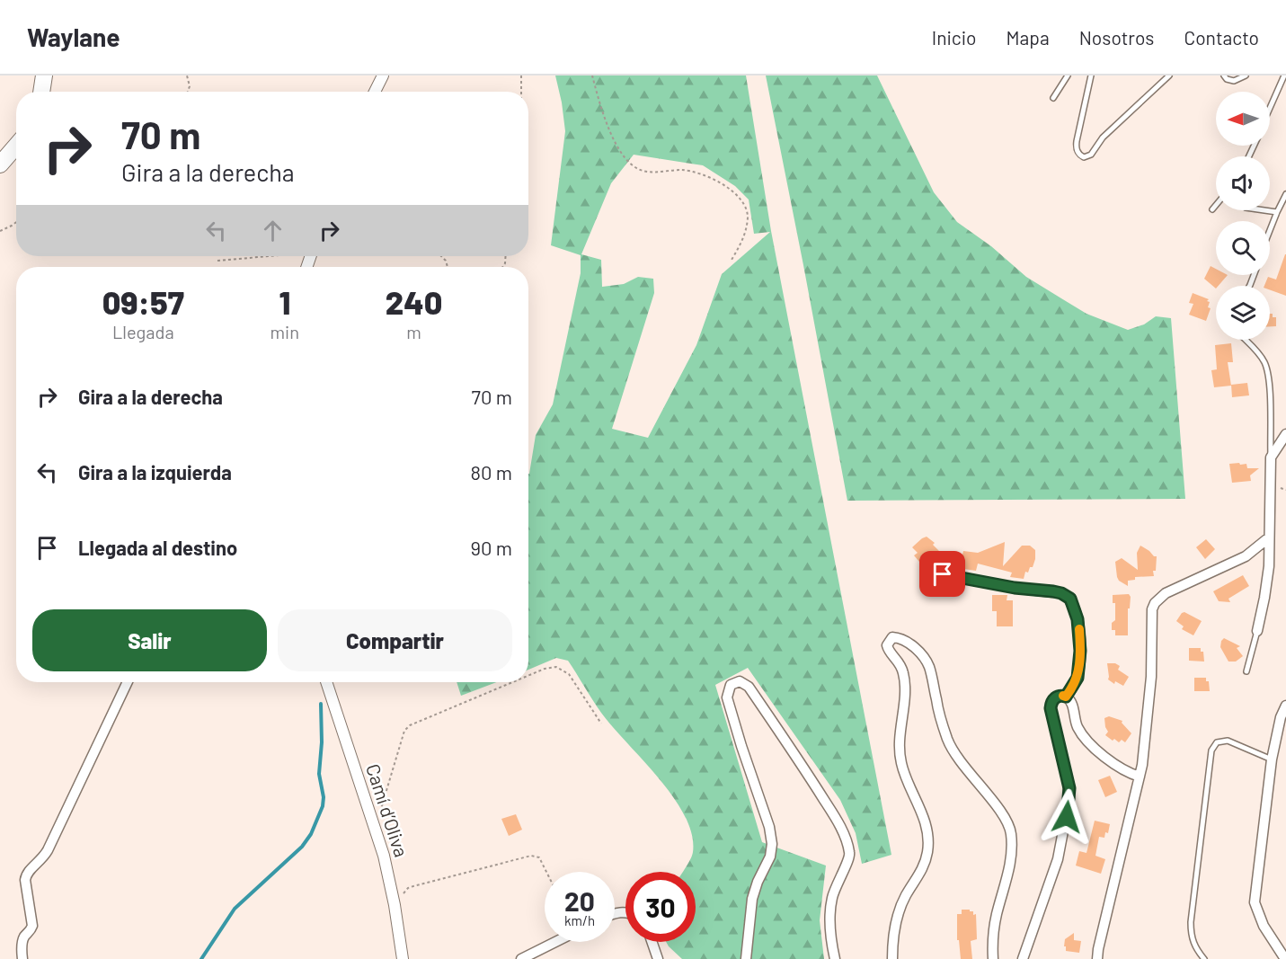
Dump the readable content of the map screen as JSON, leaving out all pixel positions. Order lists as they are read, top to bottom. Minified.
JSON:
{"streets":{"street":["Camí d’Oliva"]},"north":"left","page":{"header":"Waylane","nav":["Inicio","Mapa","Nosotros","Contacto"],"turn":["70 m","Gira a la derecha"],"eta":["09:57","Llegada","1","min","240","m"],"list":[{"name":"Gira a la derecha","value":"70 m"},{"name":"Gira a la izquierda","value":"80 m"},{"name":"Llegada al destino","value":"90 m"}],"buttons":["Salir","Compartir"],"speed":"20 km/h","limit":"30"}}
